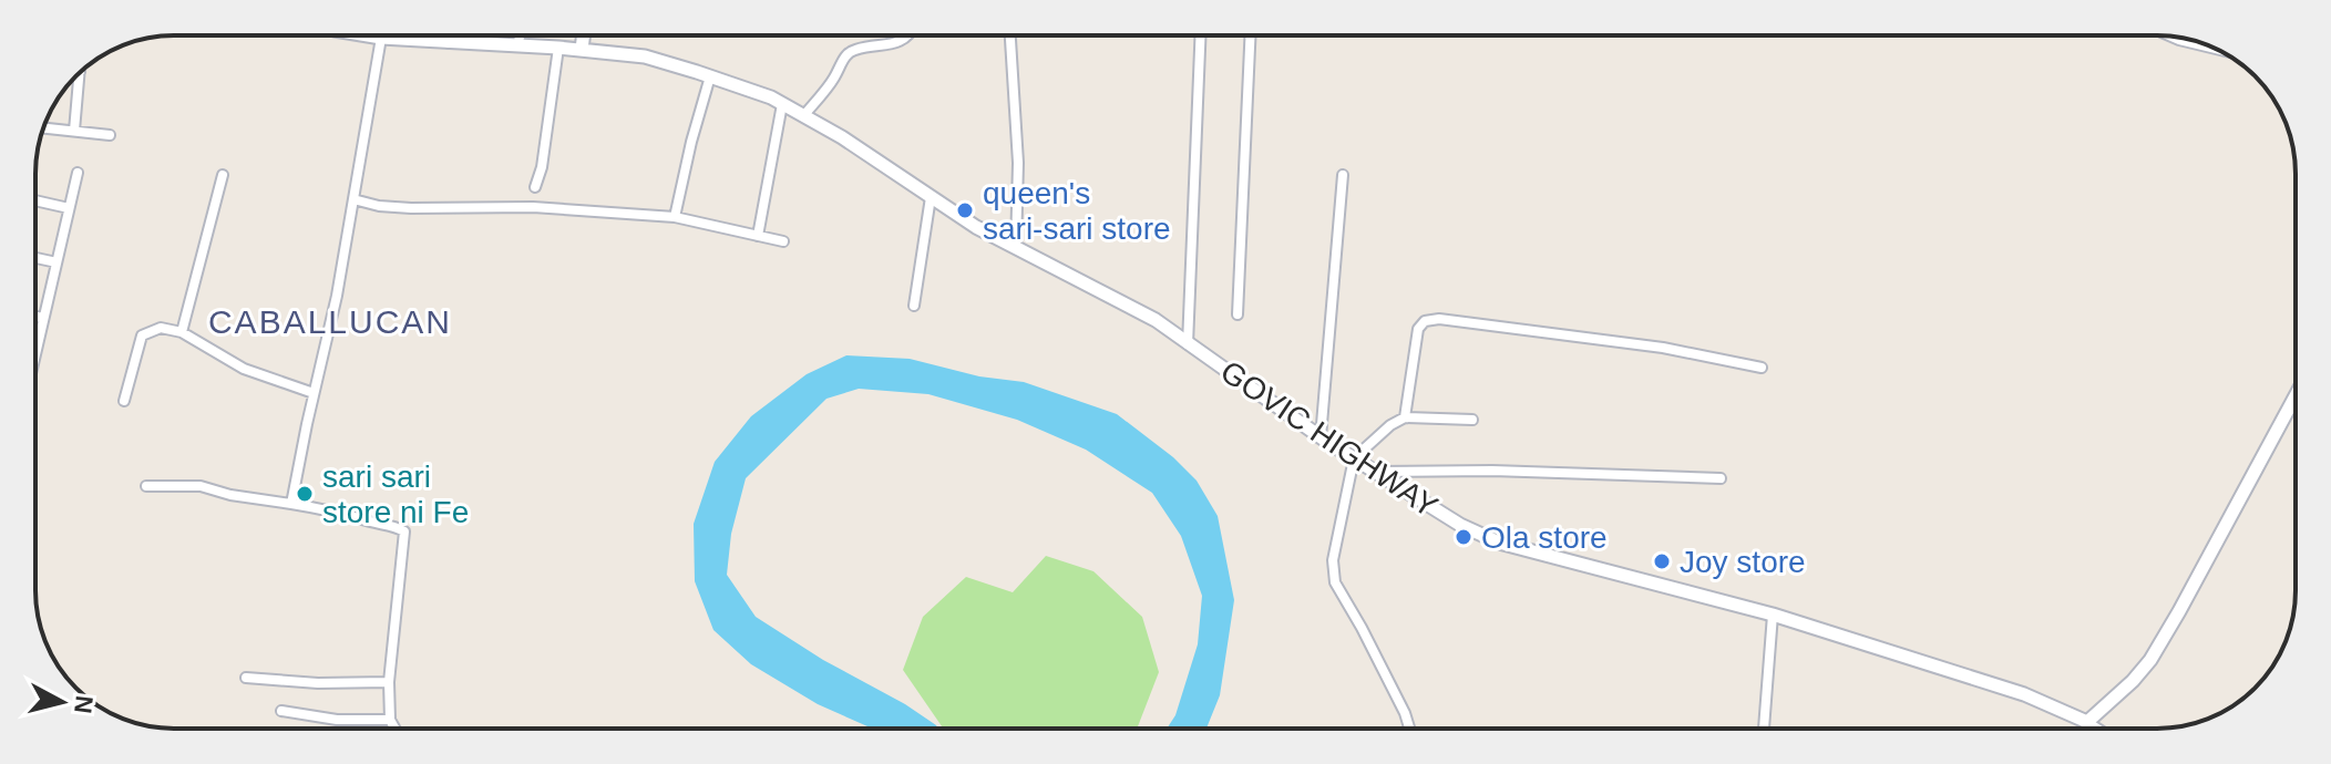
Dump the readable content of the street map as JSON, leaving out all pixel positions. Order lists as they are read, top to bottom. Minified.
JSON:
{"streets":{"main road":["GOVIC HIGHWAY"]},"districts":["CABALLUCAN"],"places":["queen's sari-sari store","sari sari store ni Fe","Ola store","Joy store"],"north":"right"}
